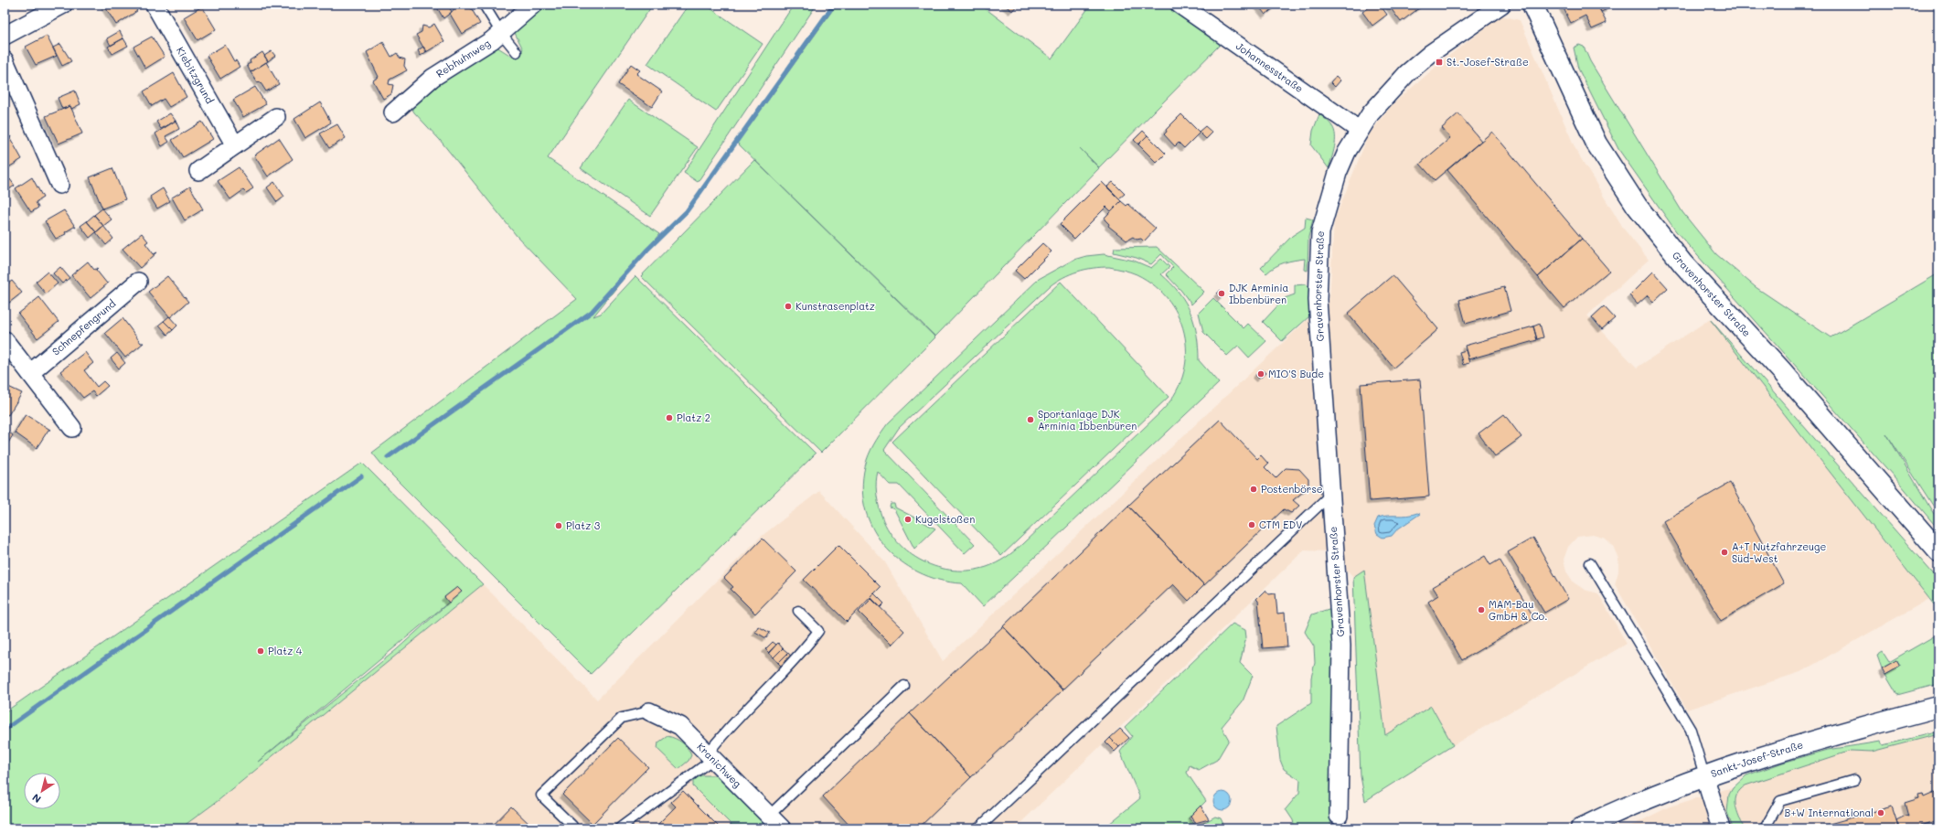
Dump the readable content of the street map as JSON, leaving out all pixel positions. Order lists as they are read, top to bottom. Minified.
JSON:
{"streets":{"main road":["Gravenhorster Straße","Sankt-Josef-Straße"],"street":["Rebhuhnweg","Johannesstraße","Kiebitzgrund","Schnepfengrund","Kranichweg"]},"crossings":[["Johannesstraße","Gravenhorster Straße"]],"places":{"transit":["St.-Josef-Straße"],"other":["DJK Arminia Ibbenbüren","Kunstrasenplatz","MIO'S Bude","Platz 2","Sportanlage DJK Arminia Ibbenbüren","Postenbörse","Kugelstoßen","CTM EDV","Platz 3","A+T Nutzfahrzeuge Süd-West","MAM-Bau GmbH & Co.","Platz 4","B+W International"]},"north":"bottom left"}
